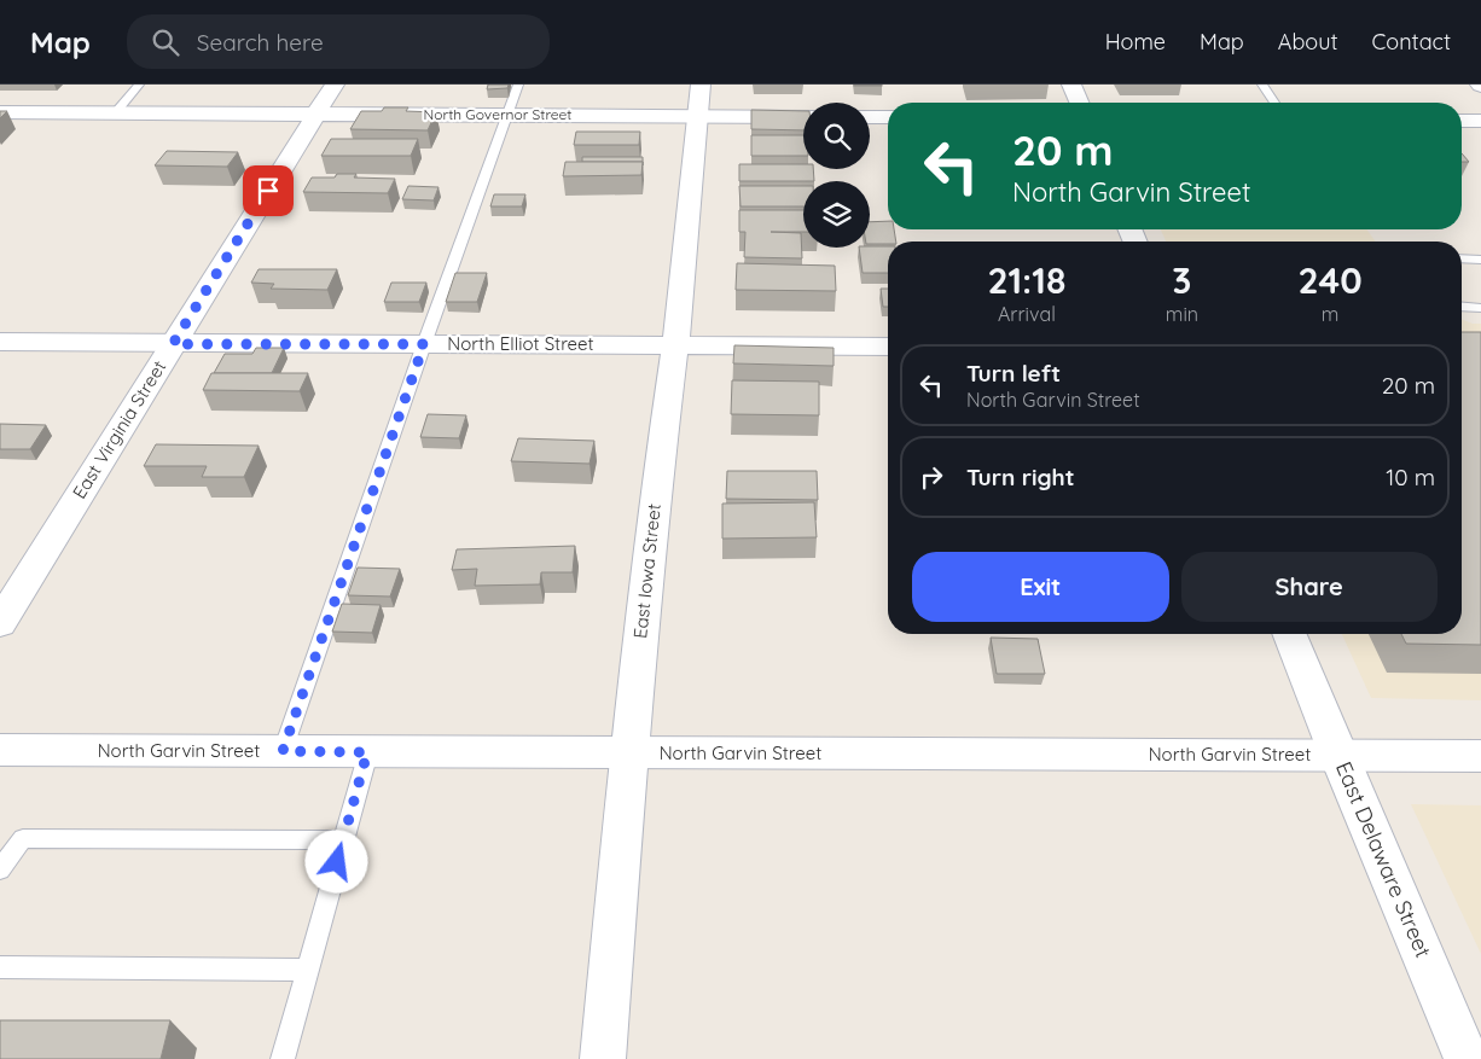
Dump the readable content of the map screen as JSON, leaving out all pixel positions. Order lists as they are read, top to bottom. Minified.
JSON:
{"streets":{"main road":["North Governor Street","North Elliot Street","East Virginia Street","East Iowa Street","North Garvin Street","East Delaware Street"]},"crossings":[["North Governor Street","East Virginia Street"],["North Governor Street","East Iowa Street"],["North Elliot Street","East Virginia Street"],["North Elliot Street","East Iowa Street"],["East Iowa Street","North Garvin Street"],["North Garvin Street","East Delaware Street"]],"page":{"header":"Map","search":"Search here","nav":["Home","Map","About","Contact"],"turn":["20 m","North Garvin Street"],"eta":["21:18","Arrival","3","min","240","m"],"list":[{"name":"Turn left","note":"North Garvin Street","value":"20 m"},{"name":"Turn right","value":"10 m"}],"buttons":["Exit","Share"]}}
